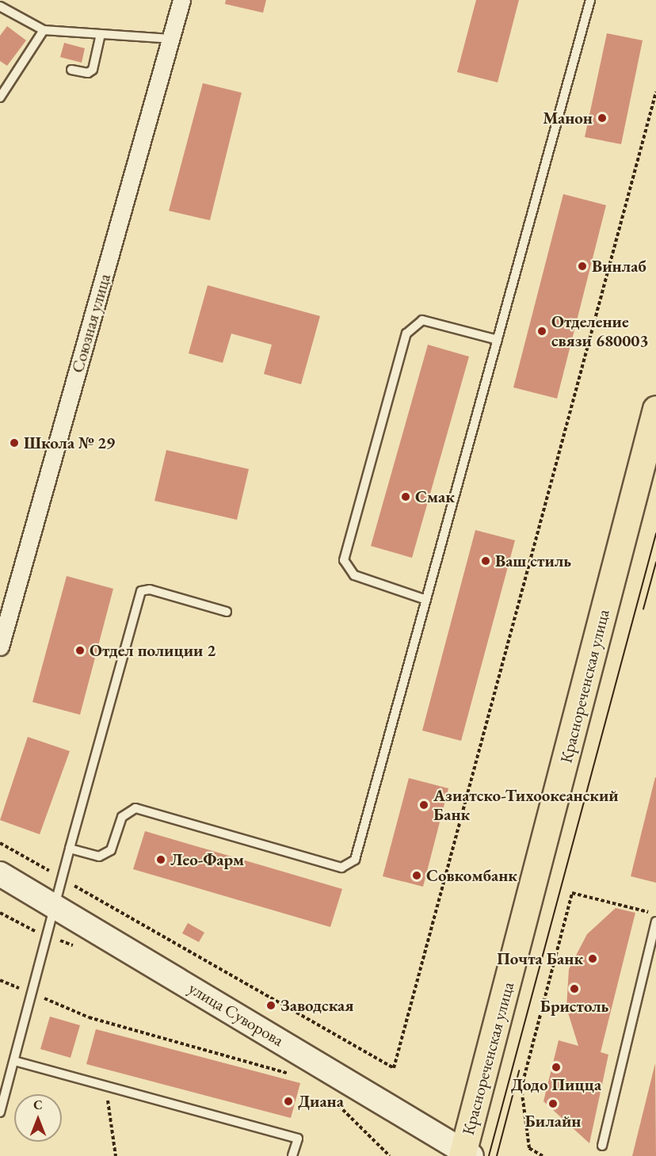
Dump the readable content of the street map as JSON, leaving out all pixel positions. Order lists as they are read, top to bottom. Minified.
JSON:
{"streets":{"main road":["Краснореченская улица","улица Суворова"],"street":["Союзная улица"]},"crossings":[["Краснореченская улица","улица Суворова"]],"places":["Манон","Винлаб","Отделение связи 680003","Школа № 29","Смак","Ваш стиль","Отдел полиции 2","Азиатско-Тихоокеанский Банк","Лео-Фарм","Совкомбанк","Почта Банк","Бристоль","Заводская","Додо Пицца","Диана","Билайн"],"north":"top"}
